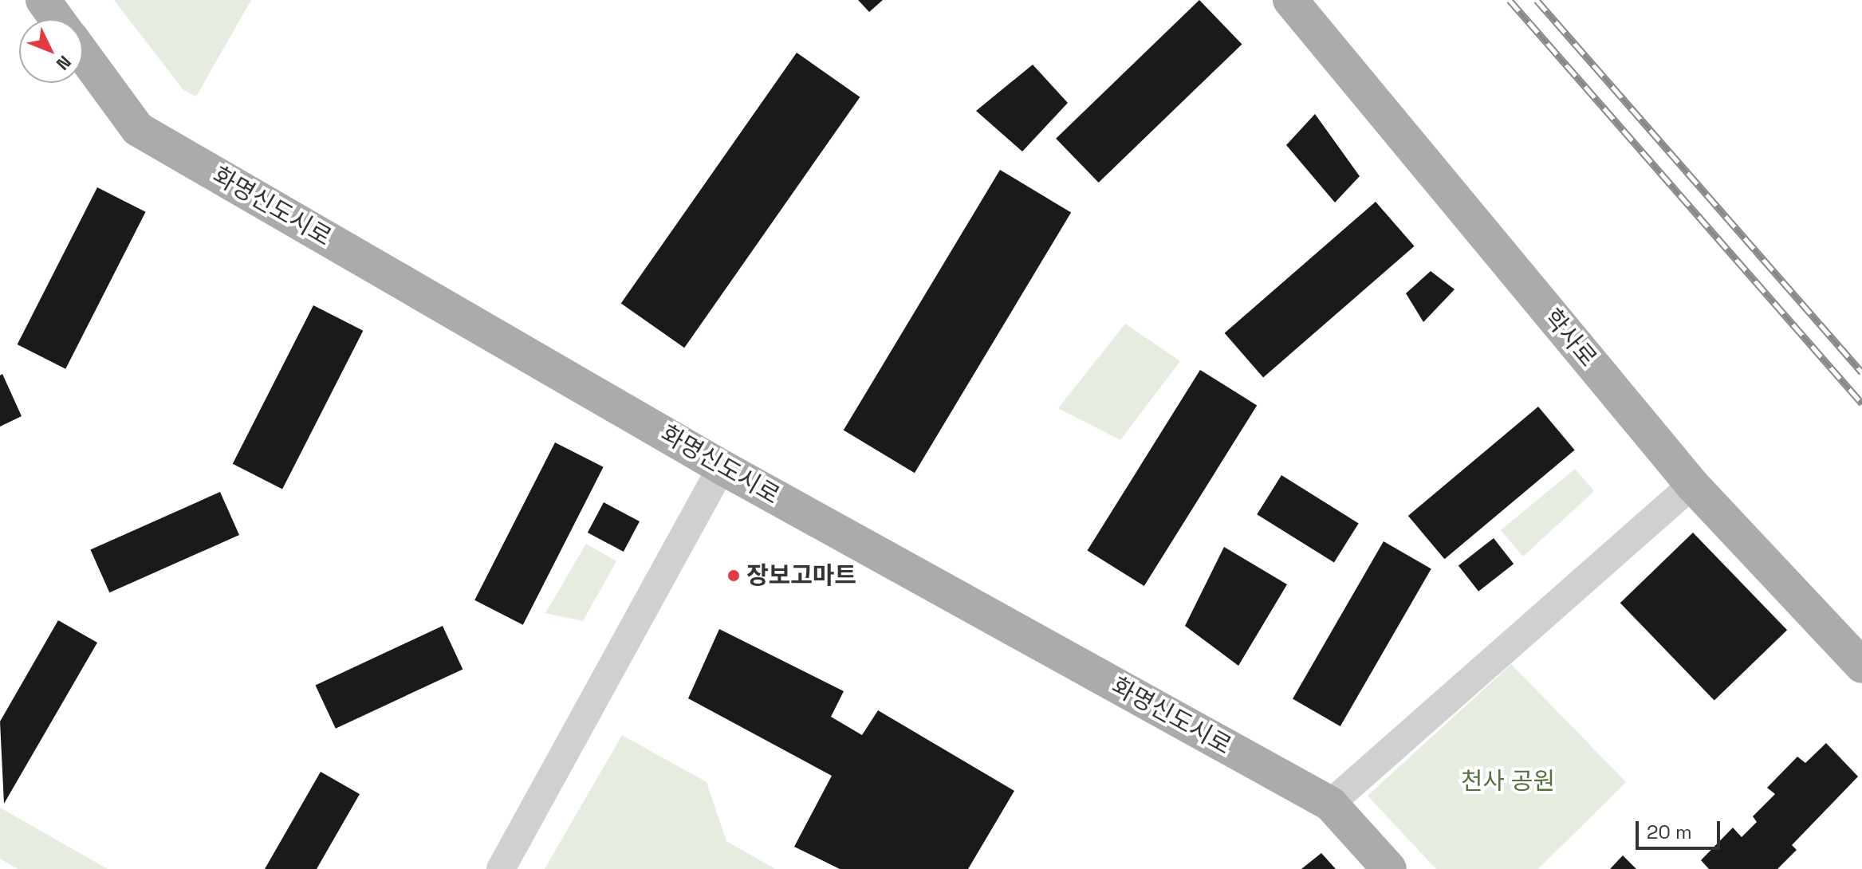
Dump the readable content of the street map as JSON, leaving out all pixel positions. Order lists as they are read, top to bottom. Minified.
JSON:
{"streets":{"main road":["화명신도시로","학사로"]},"parks":["천사 공원"],"places":["장보고마트"],"scale_bar":"20 m","north":"bottom right"}
